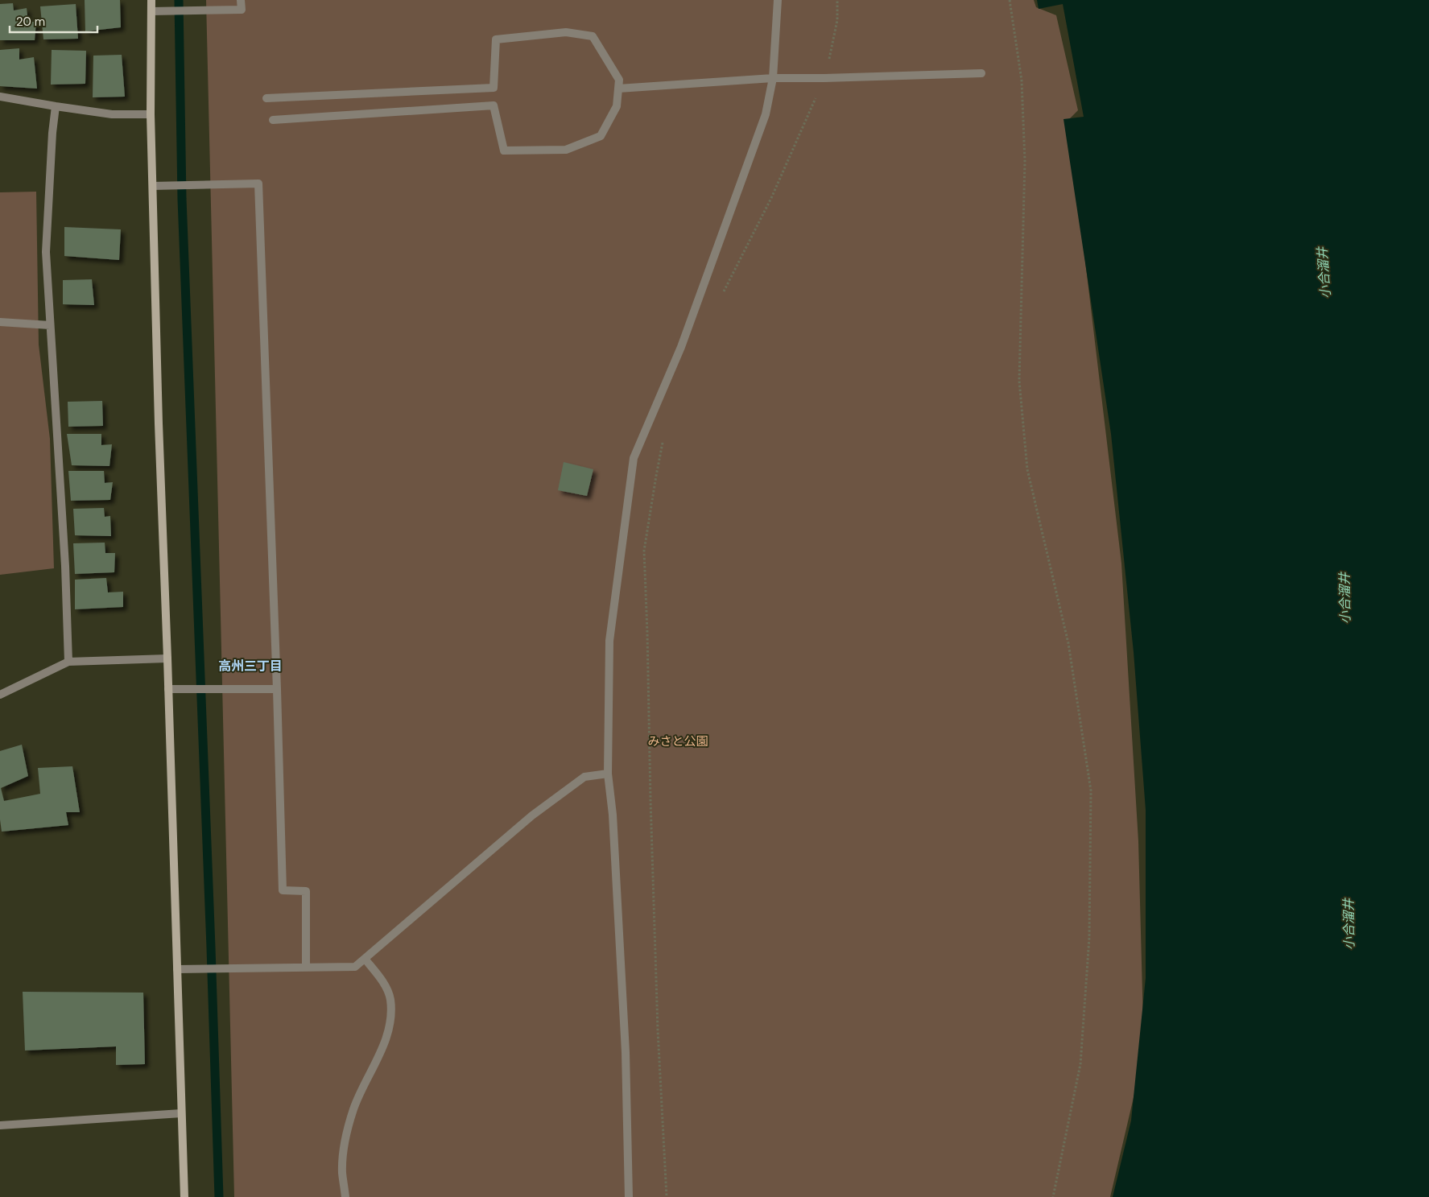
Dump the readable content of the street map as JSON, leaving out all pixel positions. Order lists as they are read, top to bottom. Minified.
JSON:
{"districts":["高州三丁目"],"water":["小合溜井"],"parks":["みさと公園"],"scale_bar":"20 m"}
